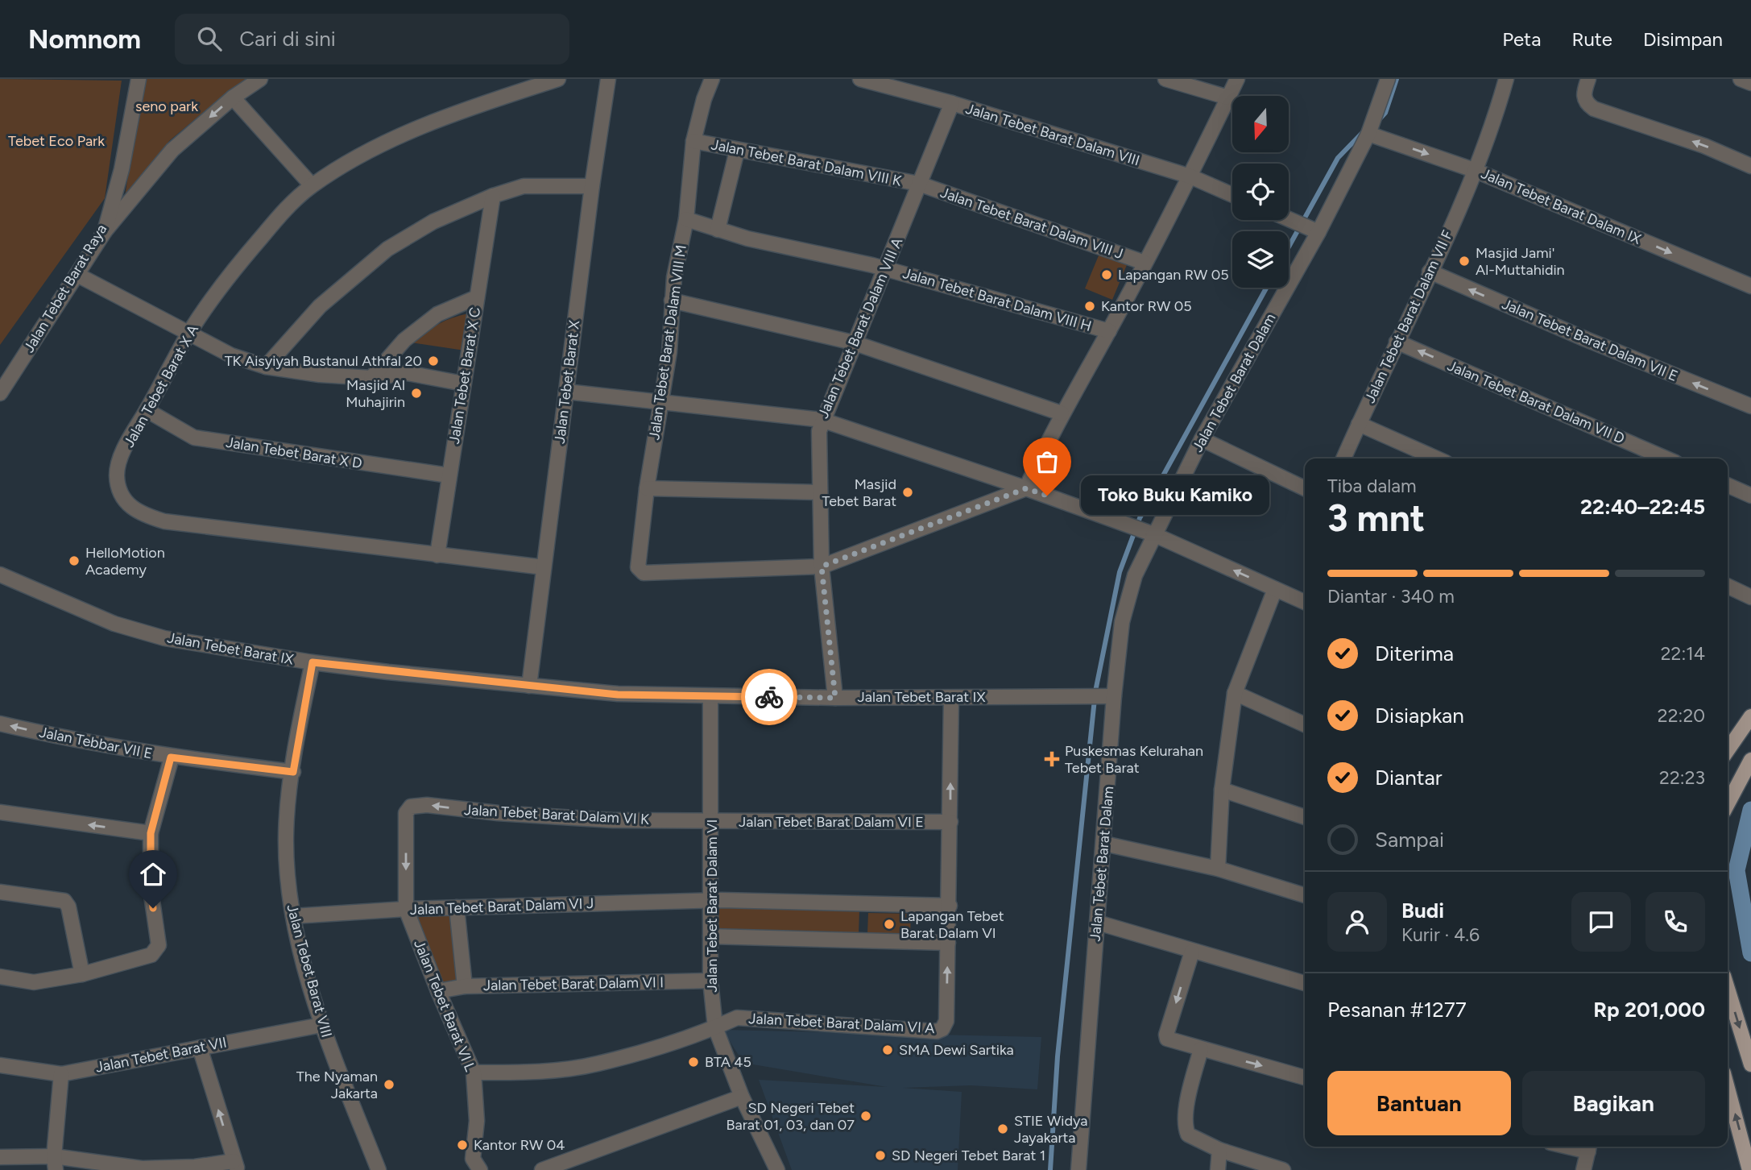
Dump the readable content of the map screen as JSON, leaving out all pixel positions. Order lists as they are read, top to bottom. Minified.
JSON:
{"streets":{"street":["Jalan Tebet Barat Dalam VIII","Jalan Tebet Barat Dalam VIII K","Jalan Tebet Barat Dalam IX","Jalan Tebet Barat Dalam VIII J","Jalan Tebet Barat Raya","Jalan Tebet Barat Dalam VIII H","Jalan Tebet Barat Dalam VII F","Jalan Tebet Barat Dalam VIII A","Jalan Tebet Barat Dalam VII E","Jalan Tebet Barat Dalam VIII M","Jalan Tebet Barat X C","Jalan Tebet Barat X","Jalan Tebet Barat Dalam","Jalan Tebet Barat X A","Jalan Tebet Barat Dalam VII D","Jalan Tebet Barat X D","Jalan Tebet Barat IX","Jalan Tebbar VII E","Jalan Tebet Barat Dalam VI K","Jalan Tebet Barat Dalam VI E","Jalan Tebet Barat Dalam VI","Jalan Tebet Barat Dalam VI J","Jalan Tebet Barat VIII","Jalan Tebet Barat Dalam VI I","Jalan Tebet Barat VI L","Jalan Tebet Barat Dalam VI A","Jalan Tebet Barat VII"]},"crossings":[["Jalan Tebet Barat Dalam VIII","Jalan Tebet Barat Dalam VIII A"],["Jalan Tebet Barat Dalam VIII K","Jalan Tebet Barat Dalam VIII J"],["Jalan Tebet Barat Dalam VIII K","Jalan Tebet Barat Dalam VIII A"],["Jalan Tebet Barat Dalam VIII K","Jalan Tebet Barat Dalam VIII M"],["Jalan Tebet Barat Dalam IX","Jalan Tebet Barat Dalam VII F"],["Jalan Tebet Barat Dalam IX","Jalan Tebet Barat Dalam"],["Jalan Tebet Barat Dalam VIII J","Jalan Tebet Barat Dalam VIII A"],["Jalan Tebet Barat Dalam VIII H","Jalan Tebet Barat Dalam VIII A"],["Jalan Tebet Barat Dalam VIII H","Jalan Tebet Barat Dalam VIII M"],["Jalan Tebet Barat Dalam VII F","Jalan Tebet Barat Dalam VII E"],["Jalan Tebet Barat Dalam VII F","Jalan Tebet Barat Dalam VII D"],["Jalan Tebet Barat Dalam VIII A","Jalan Tebet Barat Dalam VIII M"],["Jalan Tebet Barat Dalam VIII A","Jalan Tebet Barat IX"],["Jalan Tebet Barat X C","Jalan Tebet Barat X A"],["Jalan Tebet Barat X C","Jalan Tebet Barat X D"],["Jalan Tebet Barat X","Jalan Tebet Barat X A"],["Jalan Tebet Barat X","Jalan Tebet Barat IX"],["Jalan Tebet Barat Dalam","Jalan Tebet Barat IX"],["Jalan Tebet Barat X A","Jalan Tebet Barat X D"],["Jalan Tebet Barat IX","Jalan Tebet Barat Dalam VI"],["Jalan Tebet Barat IX","Jalan Tebet Barat VIII"],["Jalan Tebet Barat IX","Jalan Tebet Barat Dalam VI A"],["Jalan Tebbar VII E","Jalan Tebet Barat VIII"],["Jalan Tebet Barat Dalam VI K","Jalan Tebet Barat Dalam VI E"],["Jalan Tebet Barat Dalam VI K","Jalan Tebet Barat Dalam VI"],["Jalan Tebet Barat Dalam VI K","Jalan Tebet Barat Dalam VI J"],["Jalan Tebet Barat Dalam VI K","Jalan Tebet Barat VI L"],["Jalan Tebet Barat Dalam VI E","Jalan Tebet Barat Dalam VI"],["Jalan Tebet Barat Dalam VI E","Jalan Tebet Barat Dalam VI A"],["Jalan Tebet Barat Dalam VI","Jalan Tebet Barat Dalam VI J"],["Jalan Tebet Barat Dalam VI","Jalan Tebet Barat Dalam VI I"],["Jalan Tebet Barat Dalam VI","Jalan Tebet Barat Dalam VI A"],["Jalan Tebet Barat Dalam VI J","Jalan Tebet Barat VIII"],["Jalan Tebet Barat Dalam VI J","Jalan Tebet Barat VI L"],["Jalan Tebet Barat Dalam VI J","Jalan Tebet Barat Dalam VI A"],["Jalan Tebet Barat VIII","Jalan Tebet Barat VII"],["Jalan Tebet Barat Dalam VI I","Jalan Tebet Barat VI L"]],"one_way":["Jalan Tebet Barat Dalam VII E","Jalan Tebet Barat Dalam VII D"],"parks":["seno park","Tebet Eco Park"],"places":{"other":["Masjid Jami' Al-Muttahidin","Lapangan RW 05","Kantor RW 05","TK Aisyiyah Bustanul Athfal 20","Masjid Al Muhajirin","Masjid Tebet Barat","Toko Buku Kamiko","HelloMotion Academy","Lapangan Tebet Barat Dalam VI","SMA Dewi Sartika","BTA 45","The Nyaman Jakarta","SD Negeri Tebet Barat 01, 03, dan 07","STIE Widya Jayakarta","Kantor RW 04","SD Negeri Tebet Barat 1"],"health":["Puskesmas Kelurahan Tebet Barat"]},"north":"bottom","page":{"header":"Nomnom","search":"Cari di sini","nav":["Peta","Rute","Disimpan"],"heading":["3 mnt","Tiba dalam","22:40–22:45"],"panel":["Budi","Kurir · 4.6","Pesanan #1277","Rp 201,000"],"bubble":"Toko Buku Kamiko","bar":"Diantar · 340 m","list":[["Diterima","22:14"],["Disiapkan","22:20"],["Diantar","22:23"],"Sampai"],"buttons":["Bantuan","Bagikan"]}}
